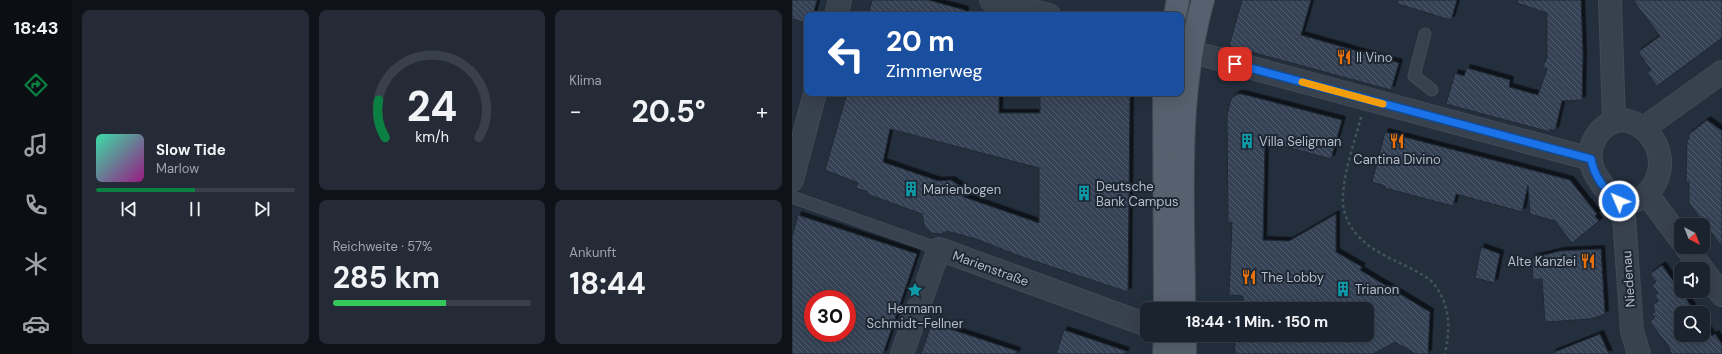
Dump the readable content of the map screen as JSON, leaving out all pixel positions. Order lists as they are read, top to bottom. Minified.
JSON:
{"streets":{"street":["Marienstraße","Niedenau"]},"places":{"restaurant":["Il Vino","Cantina Divino","Alte Kanzlei","The Lobby"],"building":["Villa Seligman","Marienbogen","Deutsche Bank Campus","Trianon"],"place":["Hermann Schmidt-Fellner"]},"north":"bottom right","page":{"tabs":"18:43","tile":["Klima",["Reichweite · 57%","285 km"],["Ankunft","18:44"]],"turn":["20 m","Zimmerweg"],"heat":["−","20.5°","+"],"song":["Slow Tide","Marlow"],"limit":"30","trip":"18:44 · 1 Min. · 150 m","gauge":["24","km/h"]}}
